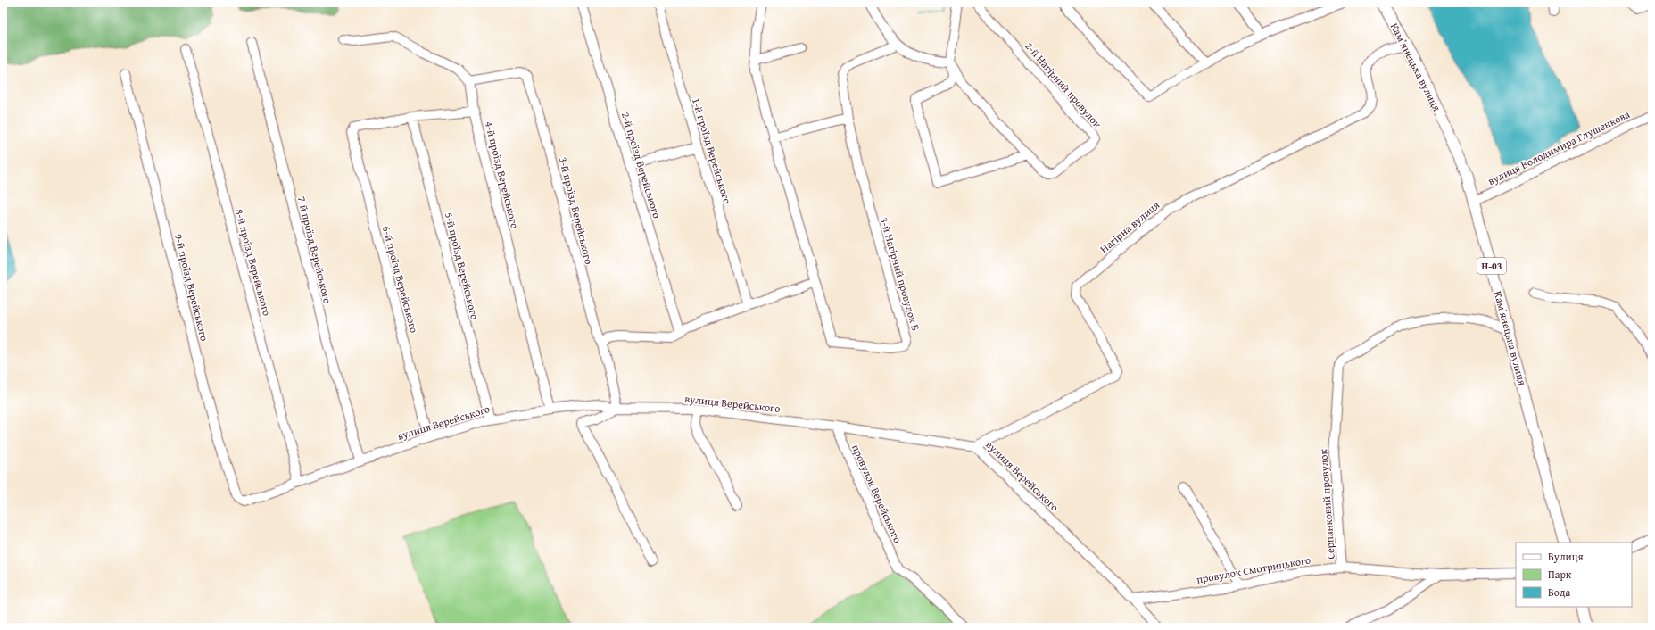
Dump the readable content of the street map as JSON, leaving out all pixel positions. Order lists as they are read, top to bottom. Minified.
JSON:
{"streets":{"main road":["Камʼянецька вулиця","Н-03"],"street":["2-й Нагірний провулок","вулиця Володимира Глушенкова","1-й проїзд Верейського","2-й проїзд Верейського","4-й проїзд Верейського","3-й проїзд Верейського","Нагірна вулиця","7-й проїзд Верейського","8-й проїзд Верейського","5-й проїзд Верейського","3-й Нагірний провулок Б","6-й проїзд Верейського","9-й проїзд Верейського","вулиця Верейського","провулок Верейського","Серпанковий провулок","провулок Смотрицького"]},"crossings":[["Камʼянецька вулиця","вулиця Володимира Глушенкова"],["Камʼянецька вулиця","Нагірна вулиця"],["Камʼянецька вулиця","Серпанковий провулок"],["4-й проїзд Верейського","3-й проїзд Верейського"],["4-й проїзд Верейського","вулиця Верейського"],["3-й проїзд Верейського","вулиця Верейського"],["Нагірна вулиця","вулиця Верейського"],["7-й проїзд Верейського","вулиця Верейського"],["8-й проїзд Верейського","вулиця Верейського"],["5-й проїзд Верейського","6-й проїзд Верейського"],["5-й проїзд Верейського","вулиця Верейського"],["6-й проїзд Верейського","вулиця Верейського"],["9-й проїзд Верейського","вулиця Верейського"],["вулиця Верейського","провулок Верейського"],["вулиця Верейського","провулок Смотрицького"],["Серпанковий провулок","провулок Смотрицького"]],"legend":["Вулиця","Парк","Вода"]}
